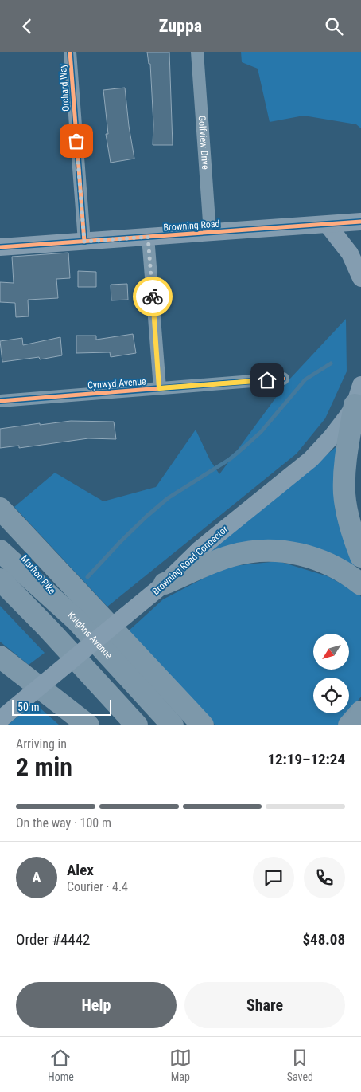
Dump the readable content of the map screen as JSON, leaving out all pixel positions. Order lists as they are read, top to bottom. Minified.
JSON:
{"streets":{"highway":["Marlton Pike","Kaighns Avenue"],"main road":["Browning Road","Browning Road Connector"],"street":["Orchard Way","Golfview Drive","Cynwyd Avenue"]},"crossings":[["Orchard Way","Browning Road"],["Golfview Drive","Browning Road"],["Marlton Pike","Kaighns Avenue"]],"scale_bar":"50 m","north":"bottom left","page":{"header":"Zuppa","scale":"50 m","heading":["2 min","Arriving in","12:19–12:24"],"panel":["Alex","Courier · 4.4","Order #4442","$48.08"],"bar":"On the way · 100 m","round":"A","buttons":["Help","Share"],"tabs":["Home","Map","Saved"]}}
